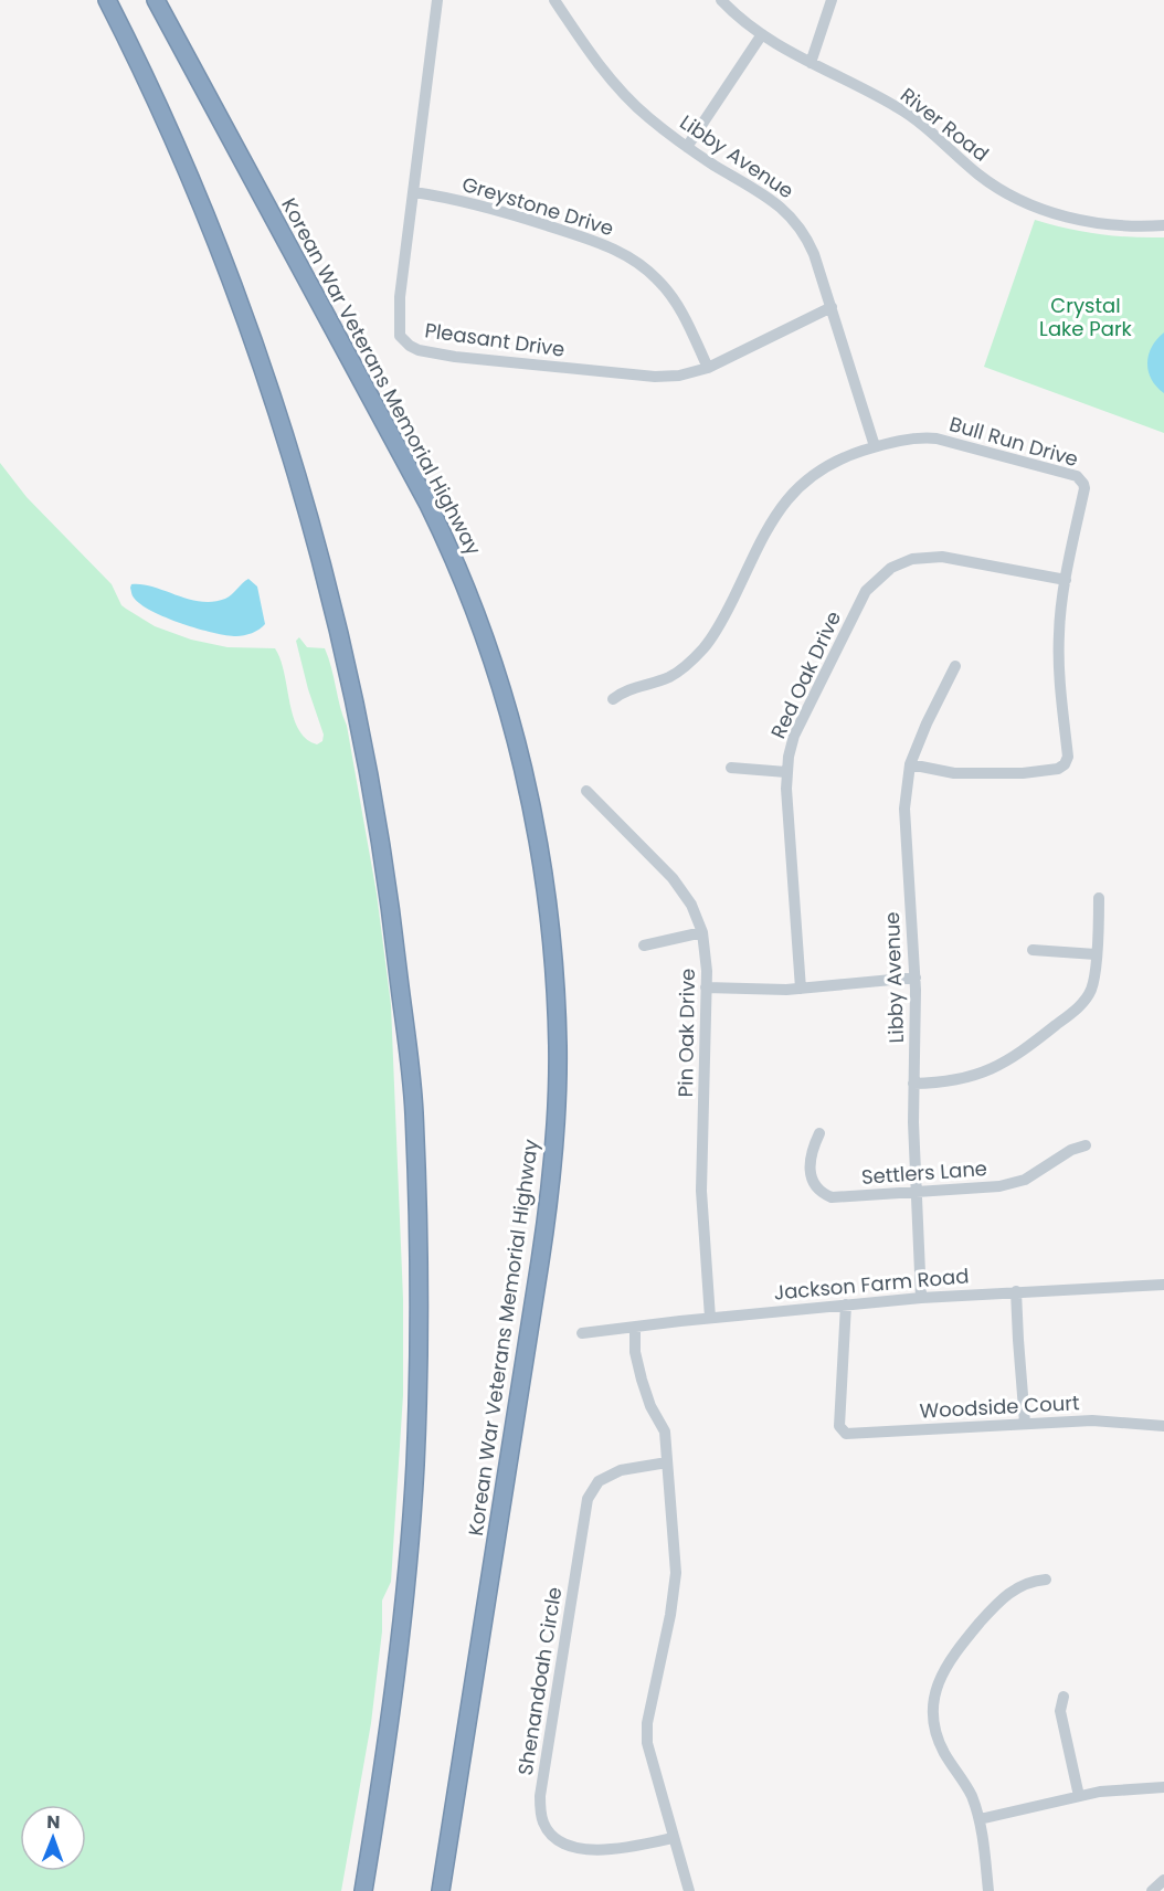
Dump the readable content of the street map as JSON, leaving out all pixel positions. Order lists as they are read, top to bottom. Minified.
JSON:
{"streets":{"highway":["Korean War Veterans Memorial Highway"],"street":["River Road","Libby Avenue","Greystone Drive","Pleasant Drive","Bull Run Drive","Red Oak Drive","Pin Oak Drive","Settlers Lane","Jackson Farm Road","Woodside Court","Shenandoah Circle"]},"crossings":[["Libby Avenue","Pleasant Drive"],["Libby Avenue","Bull Run Drive"],["Libby Avenue","Settlers Lane"],["Libby Avenue","Jackson Farm Road"],["Greystone Drive","Pleasant Drive"],["Bull Run Drive","Red Oak Drive"],["Pin Oak Drive","Jackson Farm Road"],["Jackson Farm Road","Woodside Court"]],"parks":["Crystal Lake Park"],"north":"top"}
